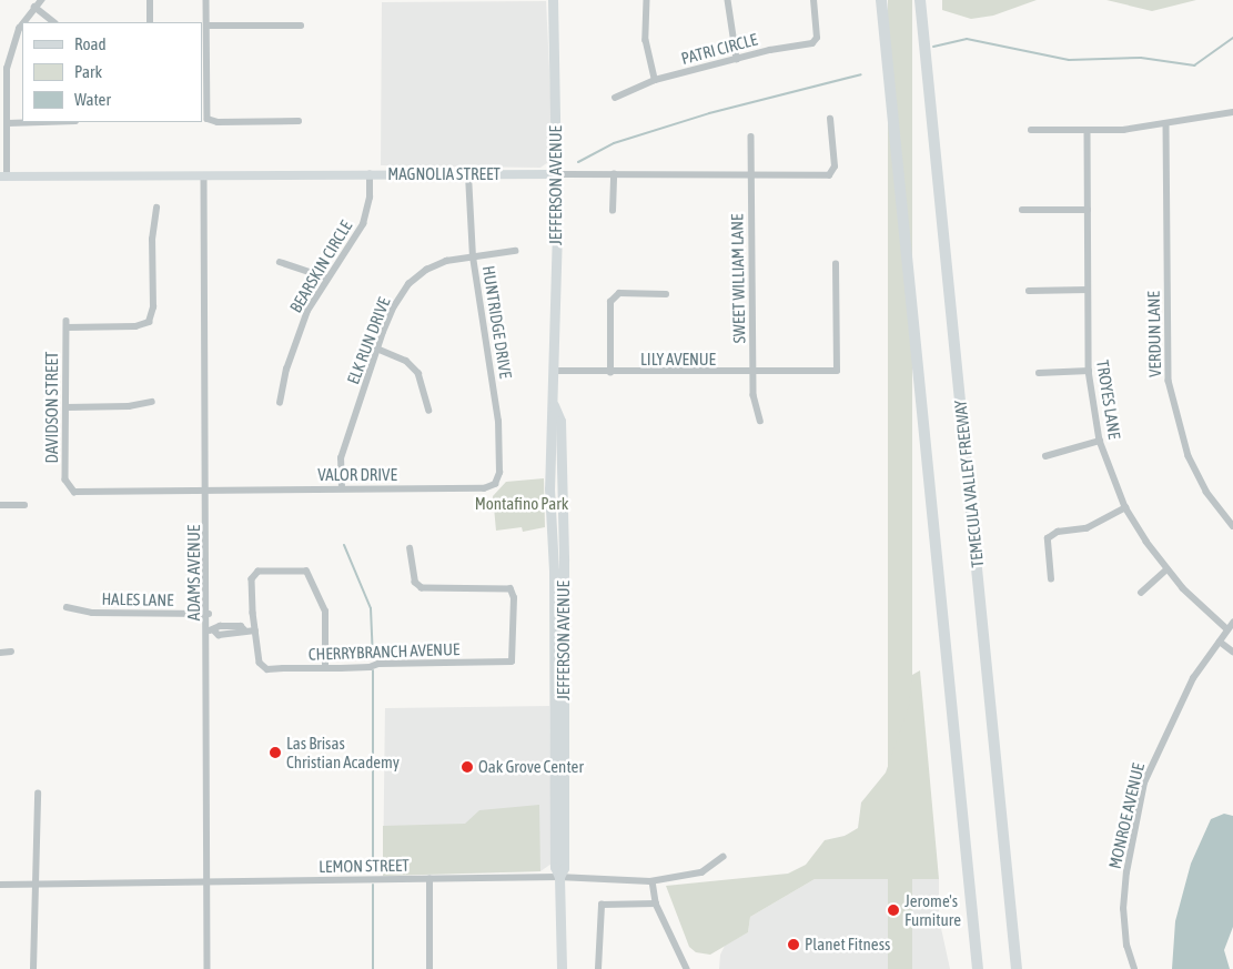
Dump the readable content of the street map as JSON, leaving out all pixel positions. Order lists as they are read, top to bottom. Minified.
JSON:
{"streets":{"highway":["TEMECULA VALLEY FREEWAY"],"main road":["JEFFERSON AVENUE"],"street":["PATRI CIRCLE","MAGNOLIA STREET","BEARSKIN CIRCLE","SWEET WILLIAM LANE","HUNTRIDGE DRIVE","VERDUN LANE","ELK RUN DRIVE","LILY AVENUE","TROYES LANE","DAVIDSON STREET","VALOR DRIVE","ADAMS AVENUE","HALES LANE","CHERRYBRANCH AVENUE","MONROE AVENUE","LEMON STREET"]},"crossings":[["MAGNOLIA STREET","JEFFERSON AVENUE"],["MAGNOLIA STREET","BEARSKIN CIRCLE"],["MAGNOLIA STREET","SWEET WILLIAM LANE"],["MAGNOLIA STREET","HUNTRIDGE DRIVE"],["MAGNOLIA STREET","ADAMS AVENUE"],["JEFFERSON AVENUE","LILY AVENUE"],["JEFFERSON AVENUE","LEMON STREET"],["SWEET WILLIAM LANE","LILY AVENUE"],["HUNTRIDGE DRIVE","ELK RUN DRIVE"],["HUNTRIDGE DRIVE","VALOR DRIVE"],["ELK RUN DRIVE","VALOR DRIVE"],["TROYES LANE","MONROE AVENUE"],["DAVIDSON STREET","VALOR DRIVE"],["DAVIDSON STREET","ADAMS AVENUE"],["VALOR DRIVE","ADAMS AVENUE"],["ADAMS AVENUE","HALES LANE"],["ADAMS AVENUE","LEMON STREET"]],"parks":["Montafino Park"],"places":["Las Brisas Christian Academy","Oak Grove Center","Jerome's Furniture","Planet Fitness"],"legend":["Road","Park","Water"]}
